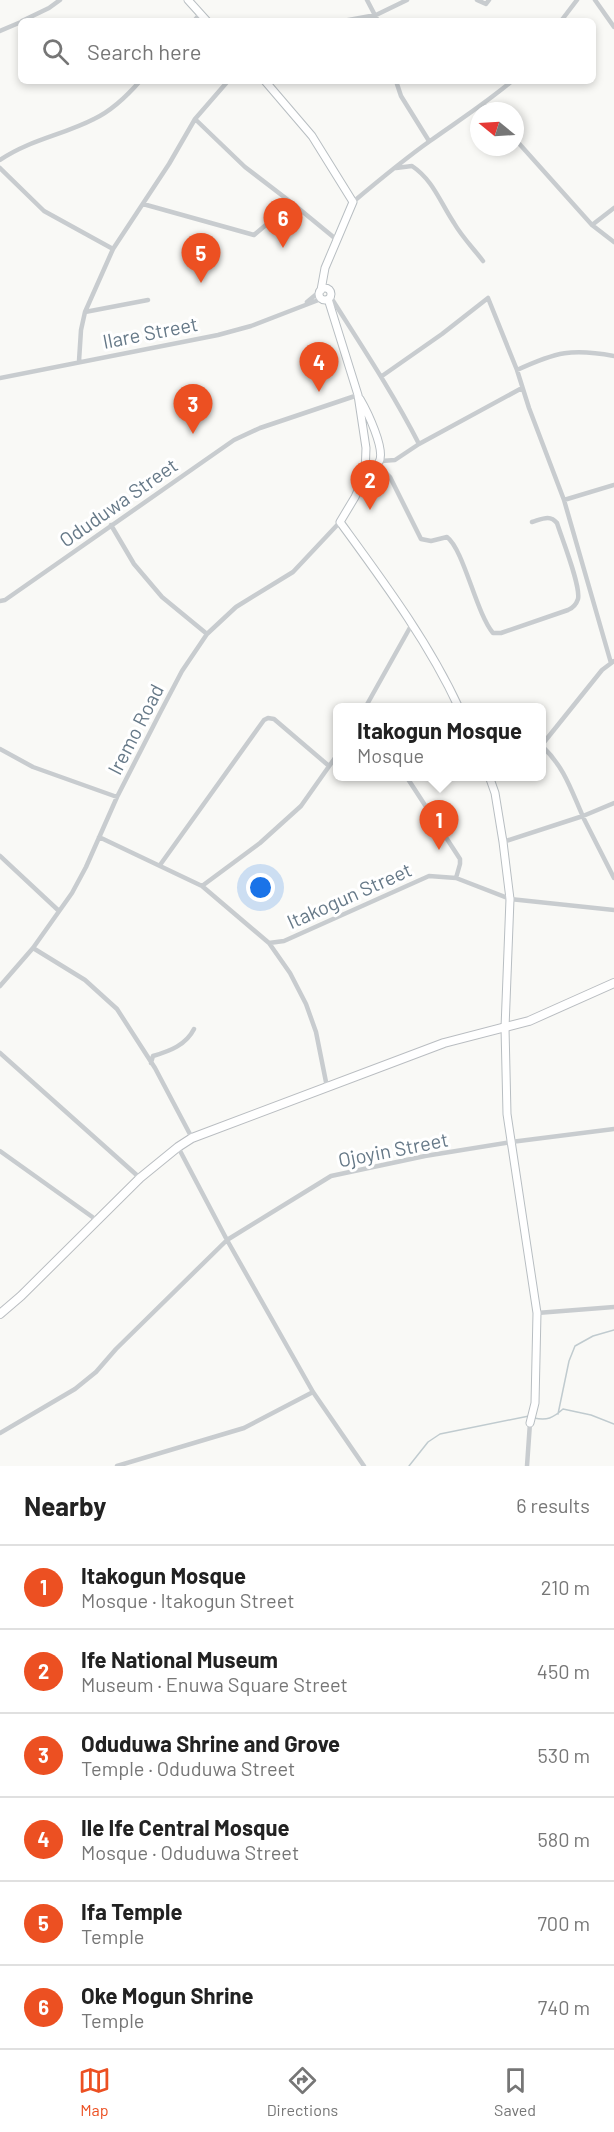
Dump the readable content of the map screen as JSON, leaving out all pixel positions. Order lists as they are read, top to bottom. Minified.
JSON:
{"streets":{"street":["Ilare Street","Oduduwa Street","Iremo Road","Itakogun Street","Ojoyin Street"]},"north":"left","page":{"search":"Search here","pins":["6","5","4","3","2","1"],"popup":["Itakogun Mosque","Mosque"],"heading":["Nearby","6 results"],"list":[{"mark":"1","name":"Itakogun Mosque","note":"Mosque · Itakogun Street","value":"210 m"},{"mark":"2","name":"Ife National Museum","note":"Museum · Enuwa Square Street","value":"450 m"},{"mark":"3","name":"Oduduwa Shrine and Grove","note":"Temple · Oduduwa Street","value":"530 m"},{"mark":"4","name":"Ile Ife Central Mosque","note":"Mosque · Oduduwa Street","value":"580 m"},{"mark":"5","name":"Ifa Temple","note":"Temple","value":"700 m"},{"mark":"6","name":"Oke Mogun Shrine","note":"Temple","value":"740 m"}],"nav":["Map","Directions","Saved"]}}
